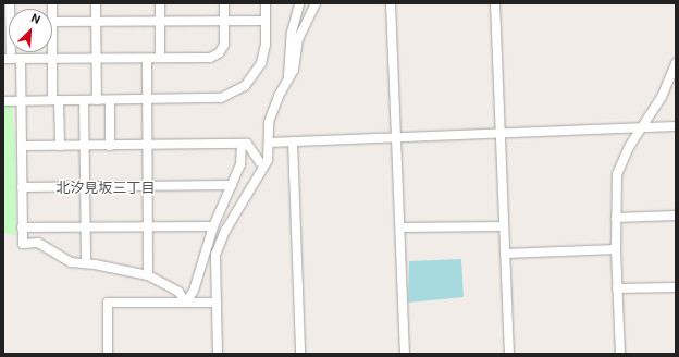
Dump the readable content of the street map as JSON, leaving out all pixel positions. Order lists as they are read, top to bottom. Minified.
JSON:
{"districts":["北汐見坂三丁目"],"north":"top right"}
